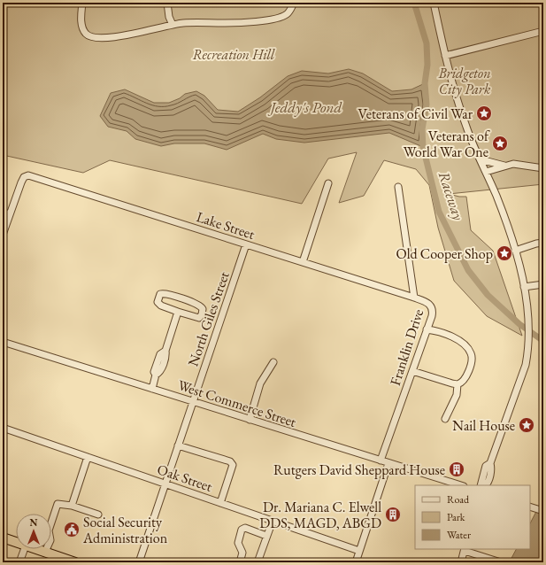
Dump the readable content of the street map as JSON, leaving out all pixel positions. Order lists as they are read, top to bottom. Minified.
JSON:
{"streets":{"street":["Lake Street","North Giles Street","Franklin Drive","West Commerce Street","Oak Street"]},"crossings":[["Lake Street","North Giles Street"],["Lake Street","Franklin Drive"],["North Giles Street","West Commerce Street"],["North Giles Street","Oak Street"],["Franklin Drive","West Commerce Street"]],"water":["Jeddy's Pond","Raceway"],"parks":["Recreation Hill","Bridgeton City Park"],"places":{"place":["Veterans of Civil War","Veterans of World War One","Old Cooper Shop","Nail House"],"building":["Rutgers David Sheppard House","Dr. Mariana C. Elwell DDS, MAGD, ABGD"],"public building":["Social Security Administration"]},"legend":["Road","Park","Water"],"north":"top"}
